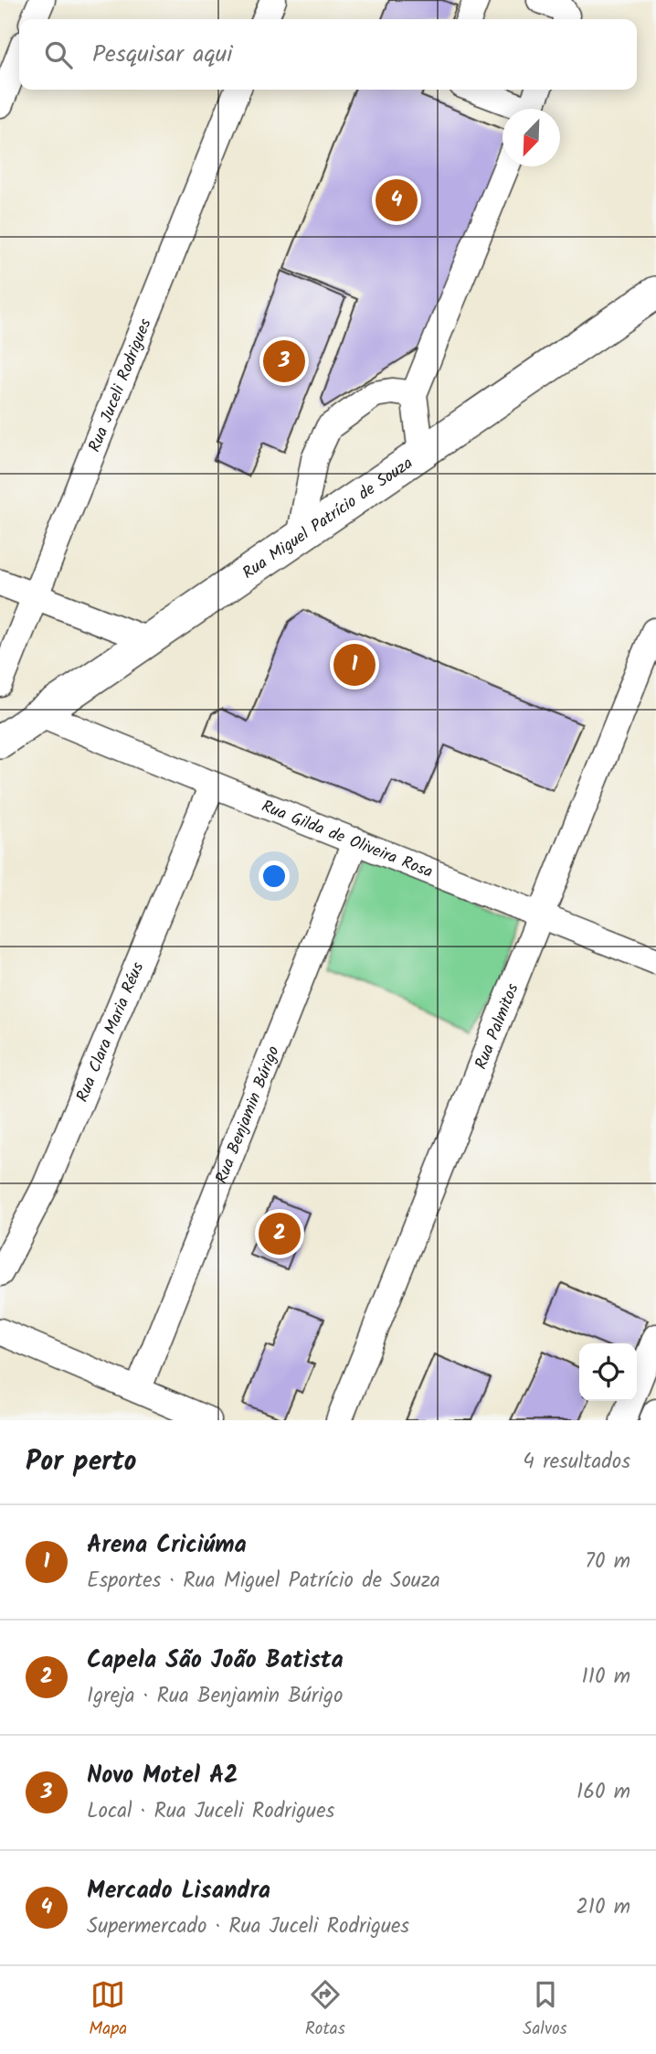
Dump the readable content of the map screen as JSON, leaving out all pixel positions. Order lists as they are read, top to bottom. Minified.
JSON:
{"streets":{"main road":["Rua Miguel Patrício de Souza"],"street":["Rua Juceli Rodrigues","Rua Gilda de Oliveira Rosa","Rua Palmitos","Rua Clara Maria Réus","Rua Benjamin Búrigo"]},"crossings":[["Rua Miguel Patrício de Souza","Rua Gilda de Oliveira Rosa"],["Rua Gilda de Oliveira Rosa","Rua Palmitos"],["Rua Gilda de Oliveira Rosa","Rua Clara Maria Réus"],["Rua Gilda de Oliveira Rosa","Rua Benjamin Búrigo"]],"north":"bottom left","page":{"search":"Pesquisar aqui","pins":["4","3","1","2"],"heading":["Por perto","4 resultados"],"list":[{"mark":"1","name":"Arena Criciúma","note":"Esportes · Rua Miguel Patrício de Souza","value":"70 m"},{"mark":"2","name":"Capela São João Batista","note":"Igreja · Rua Benjamin Búrigo","value":"110 m"},{"mark":"3","name":"Novo Motel A2","note":"Local · Rua Juceli Rodrigues","value":"160 m"},{"mark":"4","name":"Mercado Lisandra","note":"Supermercado · Rua Juceli Rodrigues","value":"210 m"}],"nav":["Mapa","Rotas","Salvos"]}}
